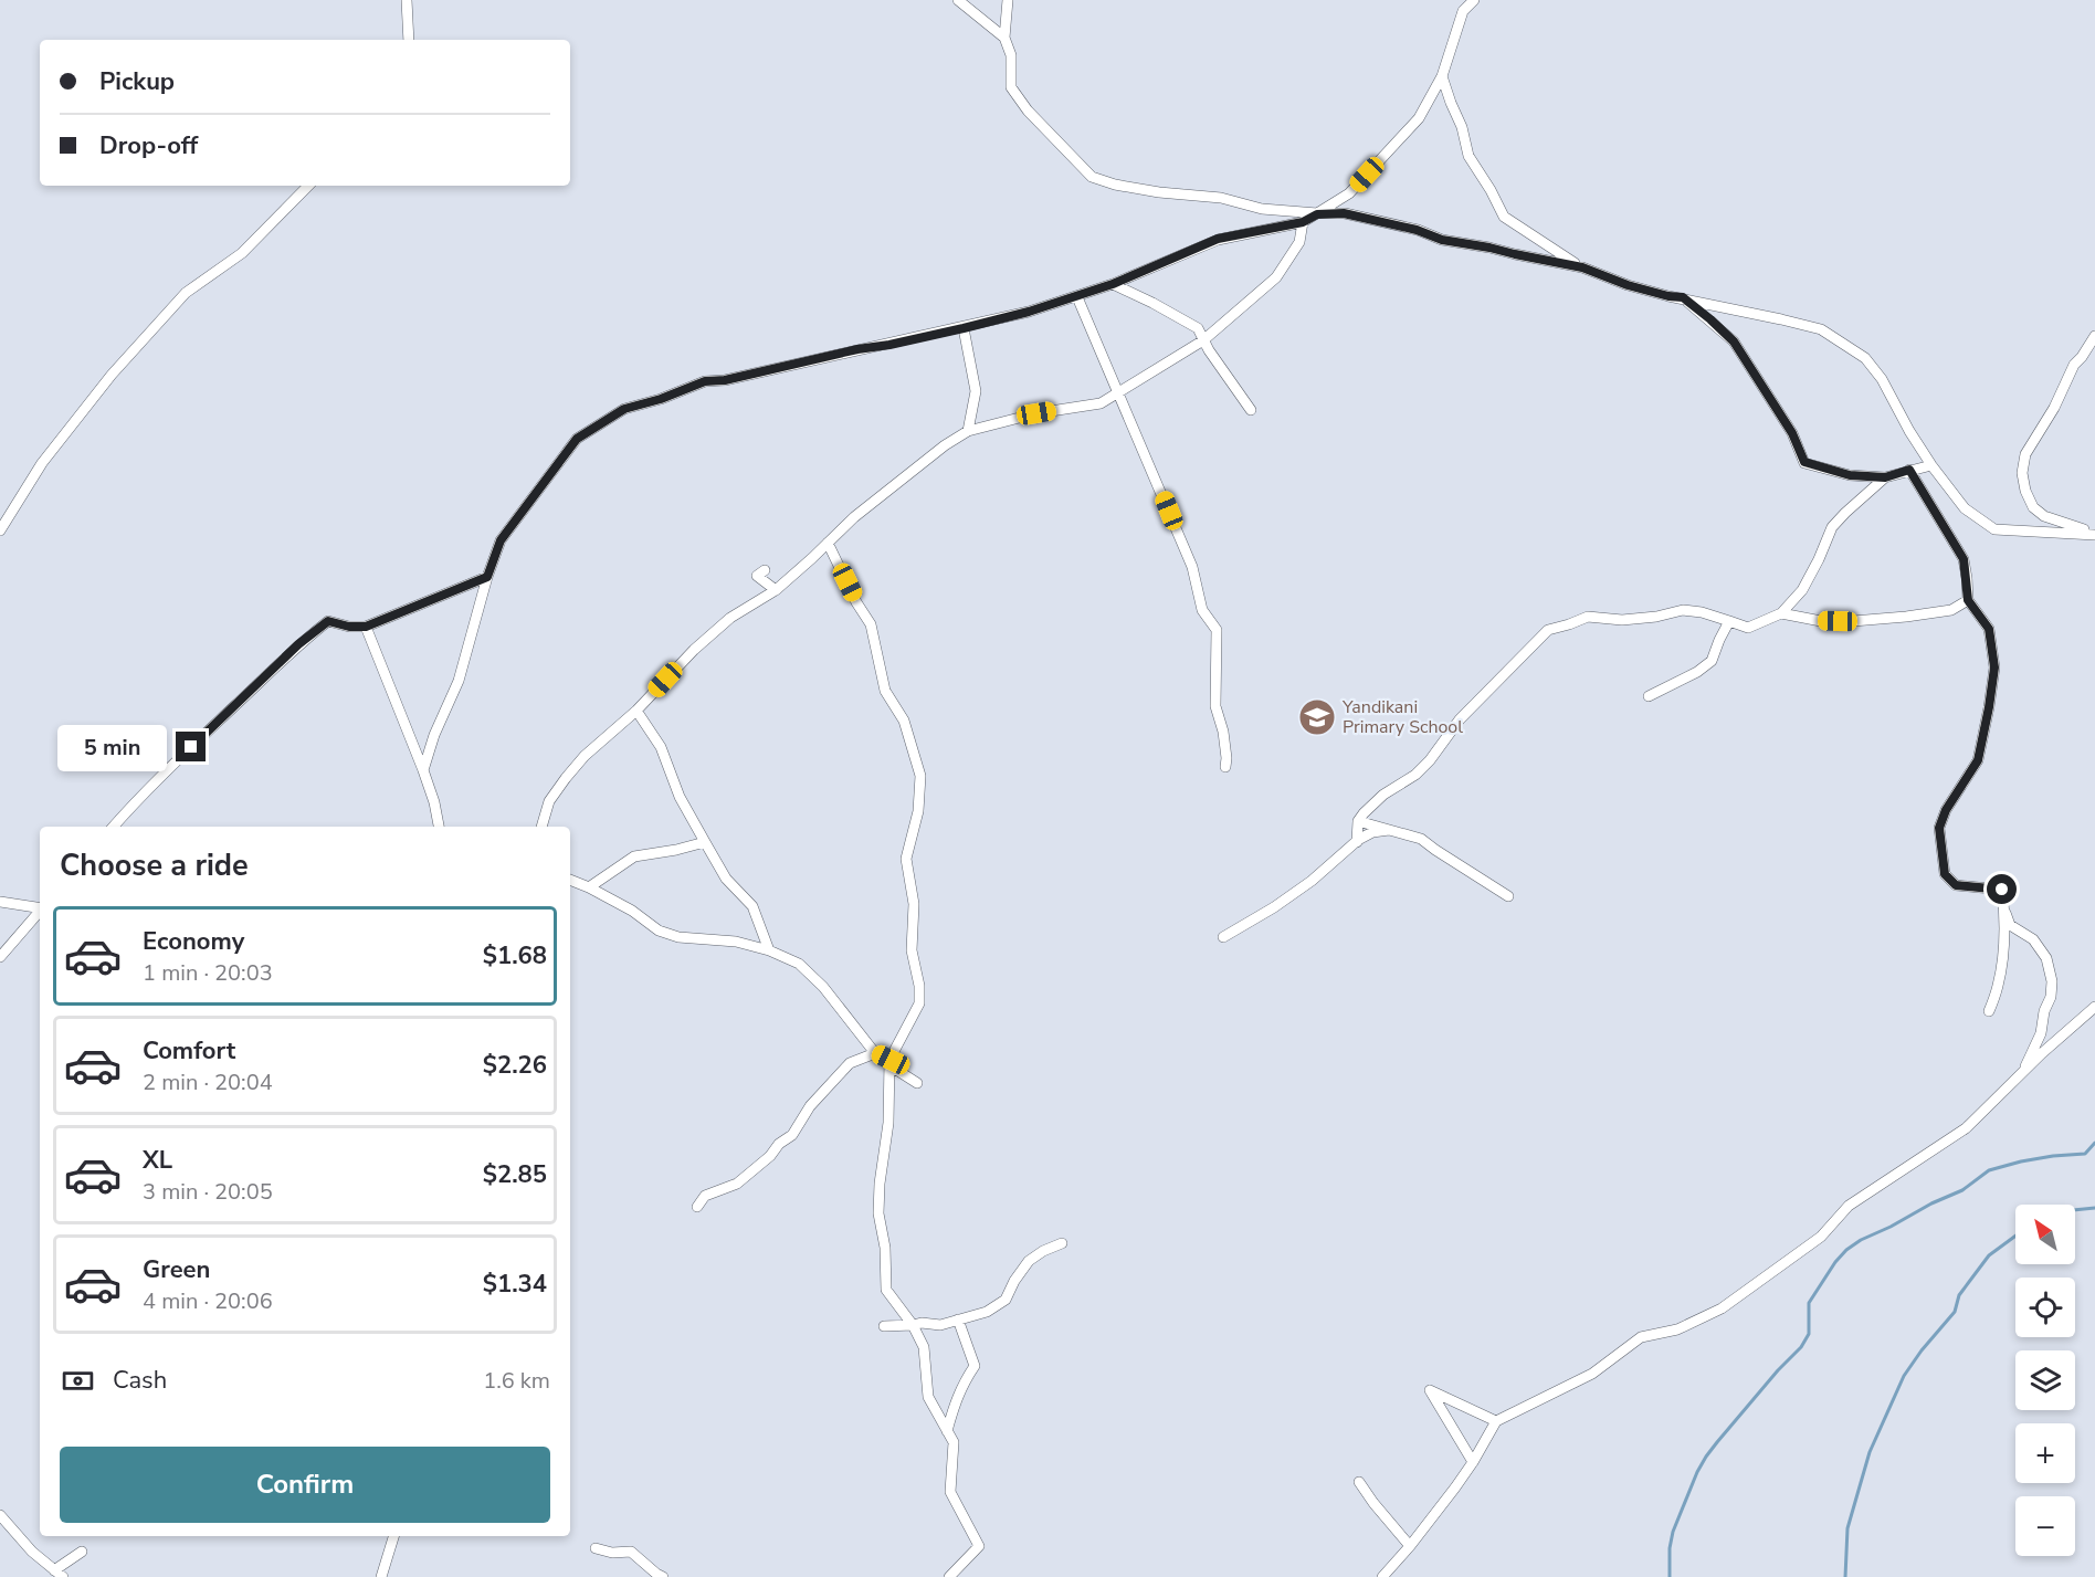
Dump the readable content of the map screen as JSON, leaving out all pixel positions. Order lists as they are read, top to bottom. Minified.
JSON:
{"places":{"school or university":["Yandikani Primary School"]},"north":"top left","page":{"banner":["Pickup","Drop-off"],"bubble":"5 min","heading":"Choose a ride","list":[{"name":"Economy","note":"1 min · 20:03","value":"$1.68"},{"name":"Comfort","note":"2 min · 20:04","value":"$2.26"},{"name":"XL","note":"3 min · 20:05","value":"$2.85"},{"name":"Green","note":"4 min · 20:06","value":"$1.34"}],"map_buttons":["+","−"],"pay":["Cash","1.6 km"],"buttons":"Confirm"}}
